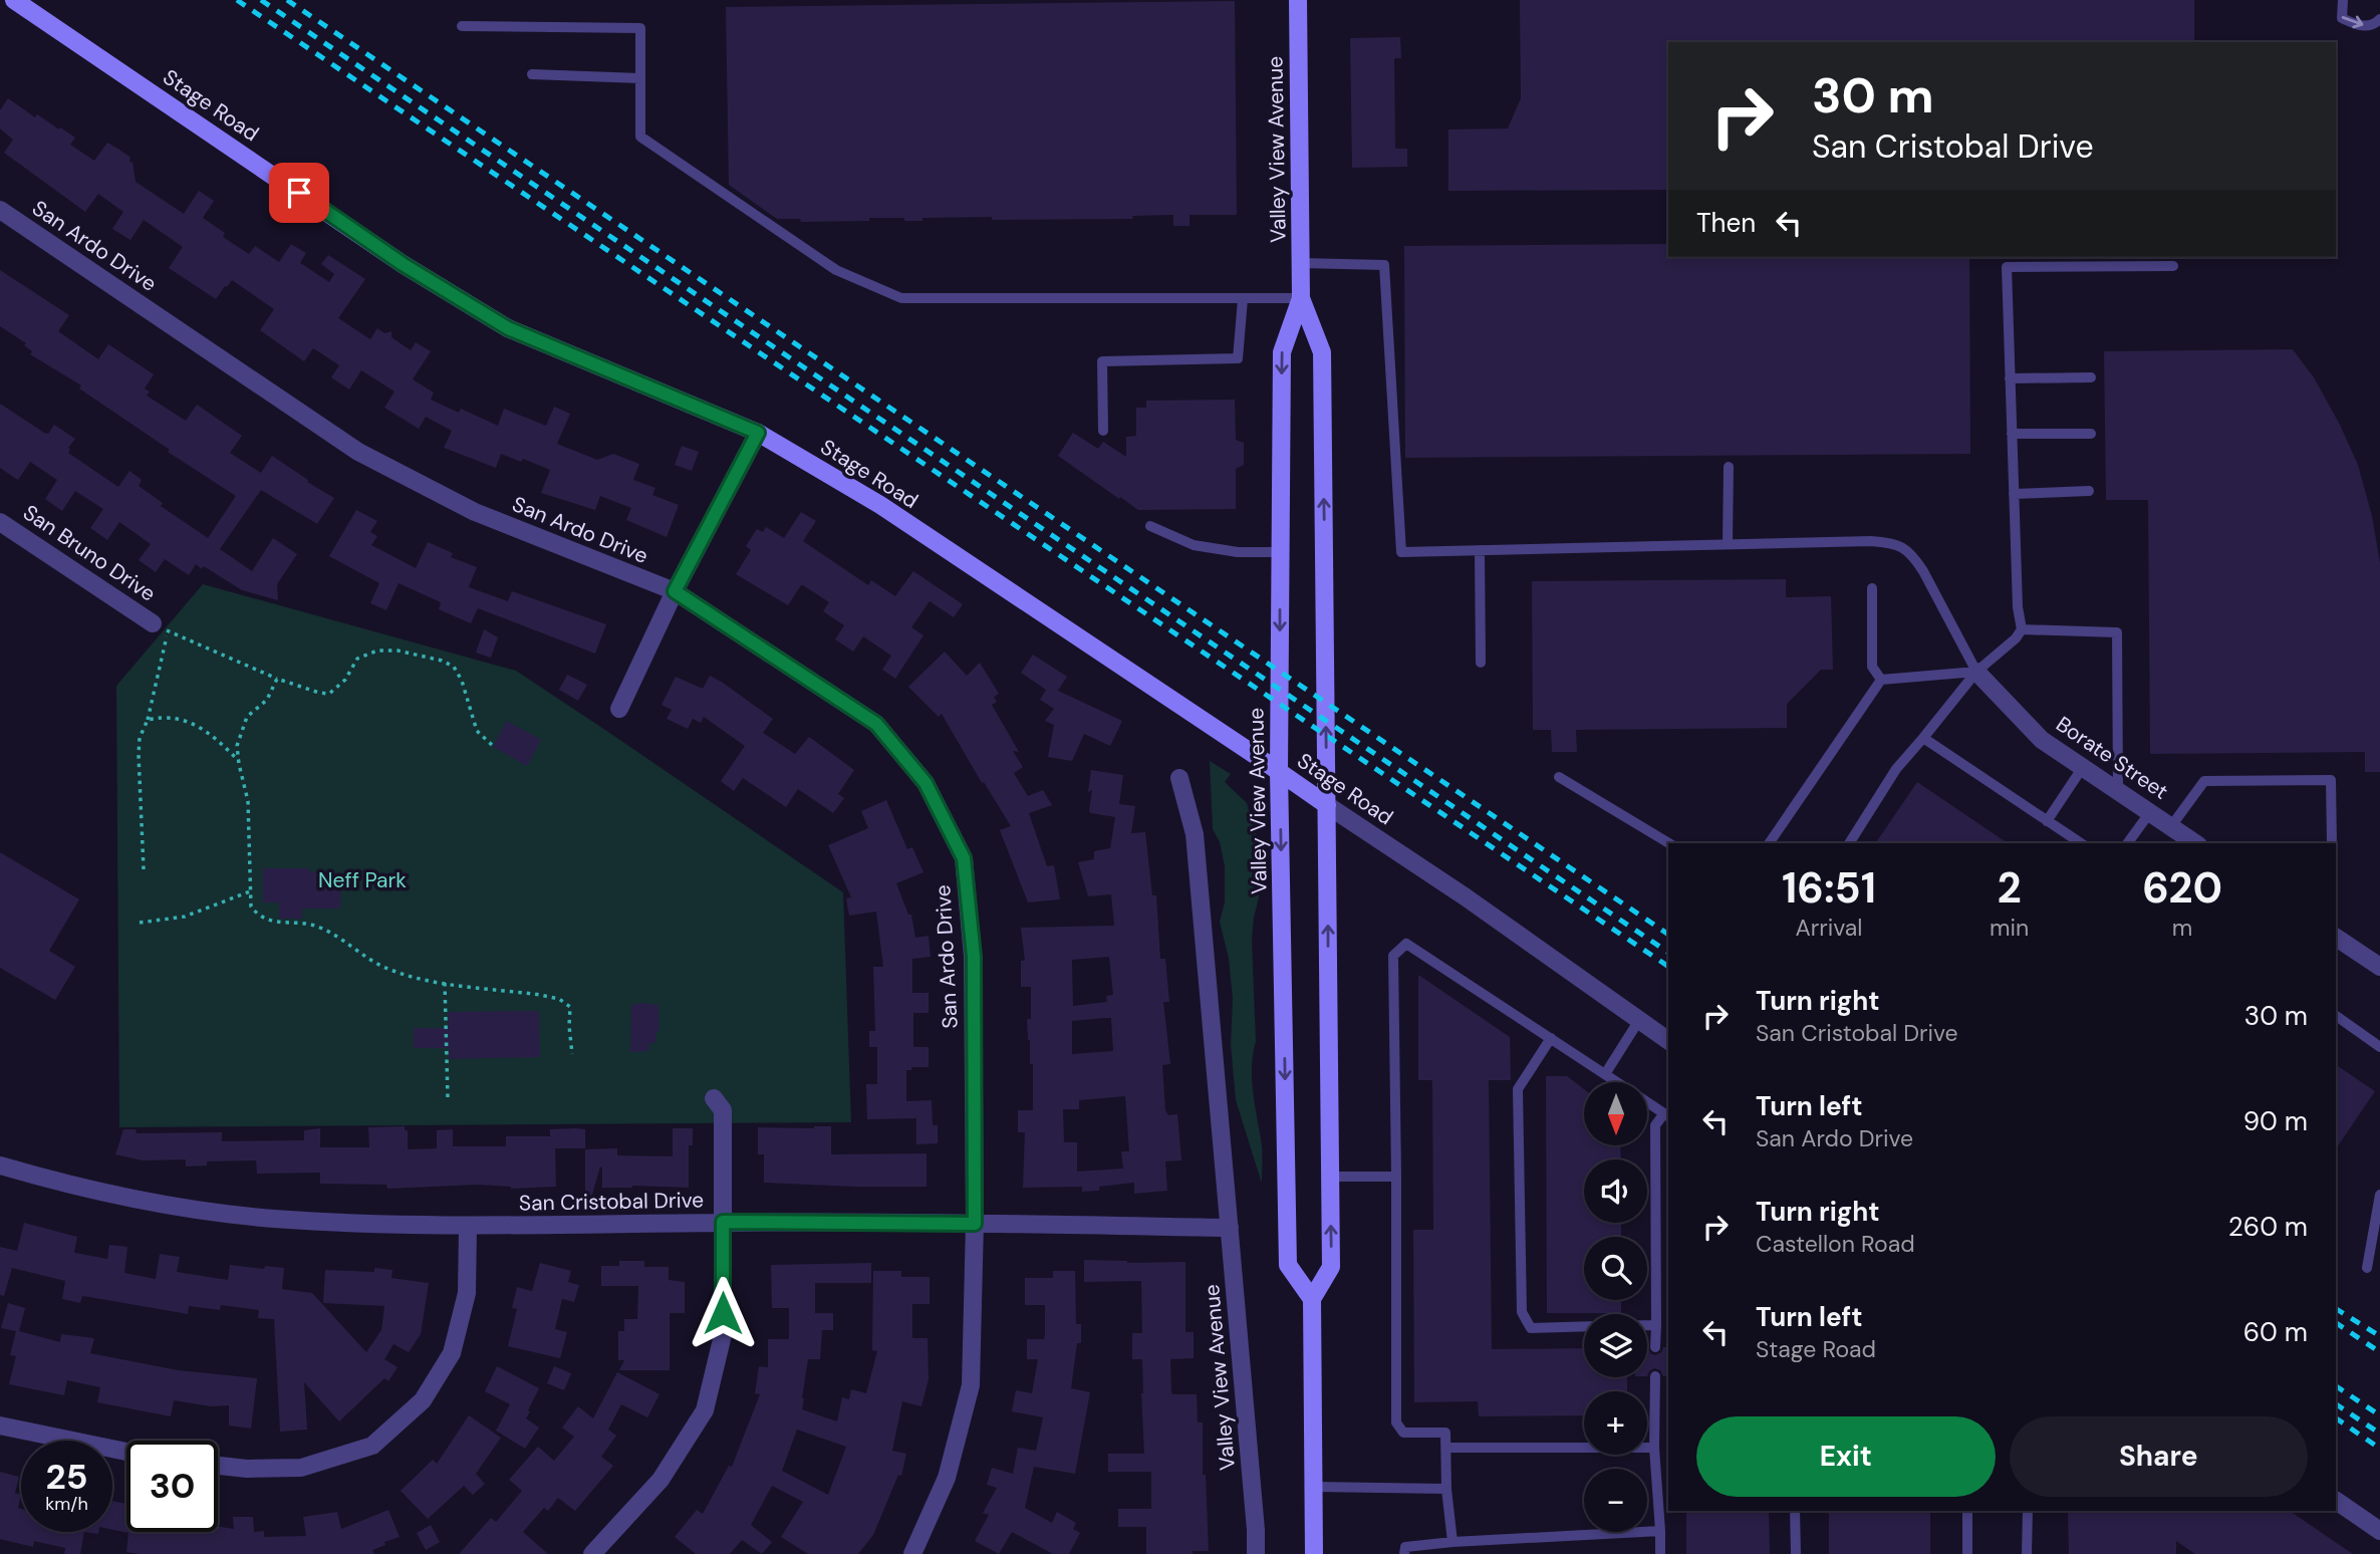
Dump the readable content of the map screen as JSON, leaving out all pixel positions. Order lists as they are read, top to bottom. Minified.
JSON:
{"streets":{"main road":["Stage Road","Valley View Avenue"],"street":["San Ardo Drive","San Bruno Drive","Borate Street","San Cristobal Drive"]},"crossings":[["Stage Road","Valley View Avenue"],["Valley View Avenue","San Cristobal Drive"],["San Ardo Drive","San Cristobal Drive"]],"parks":["Neff Park"],"north":"bottom","page":{"turn":["30 m","San Cristobal Drive"],"then":"Then","eta":["16:51","Arrival","2","min","620","m"],"list":[{"name":"Turn right","note":"San Cristobal Drive","value":"30 m"},{"name":"Turn left","note":"San Ardo Drive","value":"90 m"},{"name":"Turn right","note":"Castellon Road","value":"260 m"},{"name":"Turn left","note":"Stage Road","value":"60 m"}],"map_buttons":["+","−"],"buttons":["Exit","Share"],"speed":"25 km/h","limit":"30"}}
